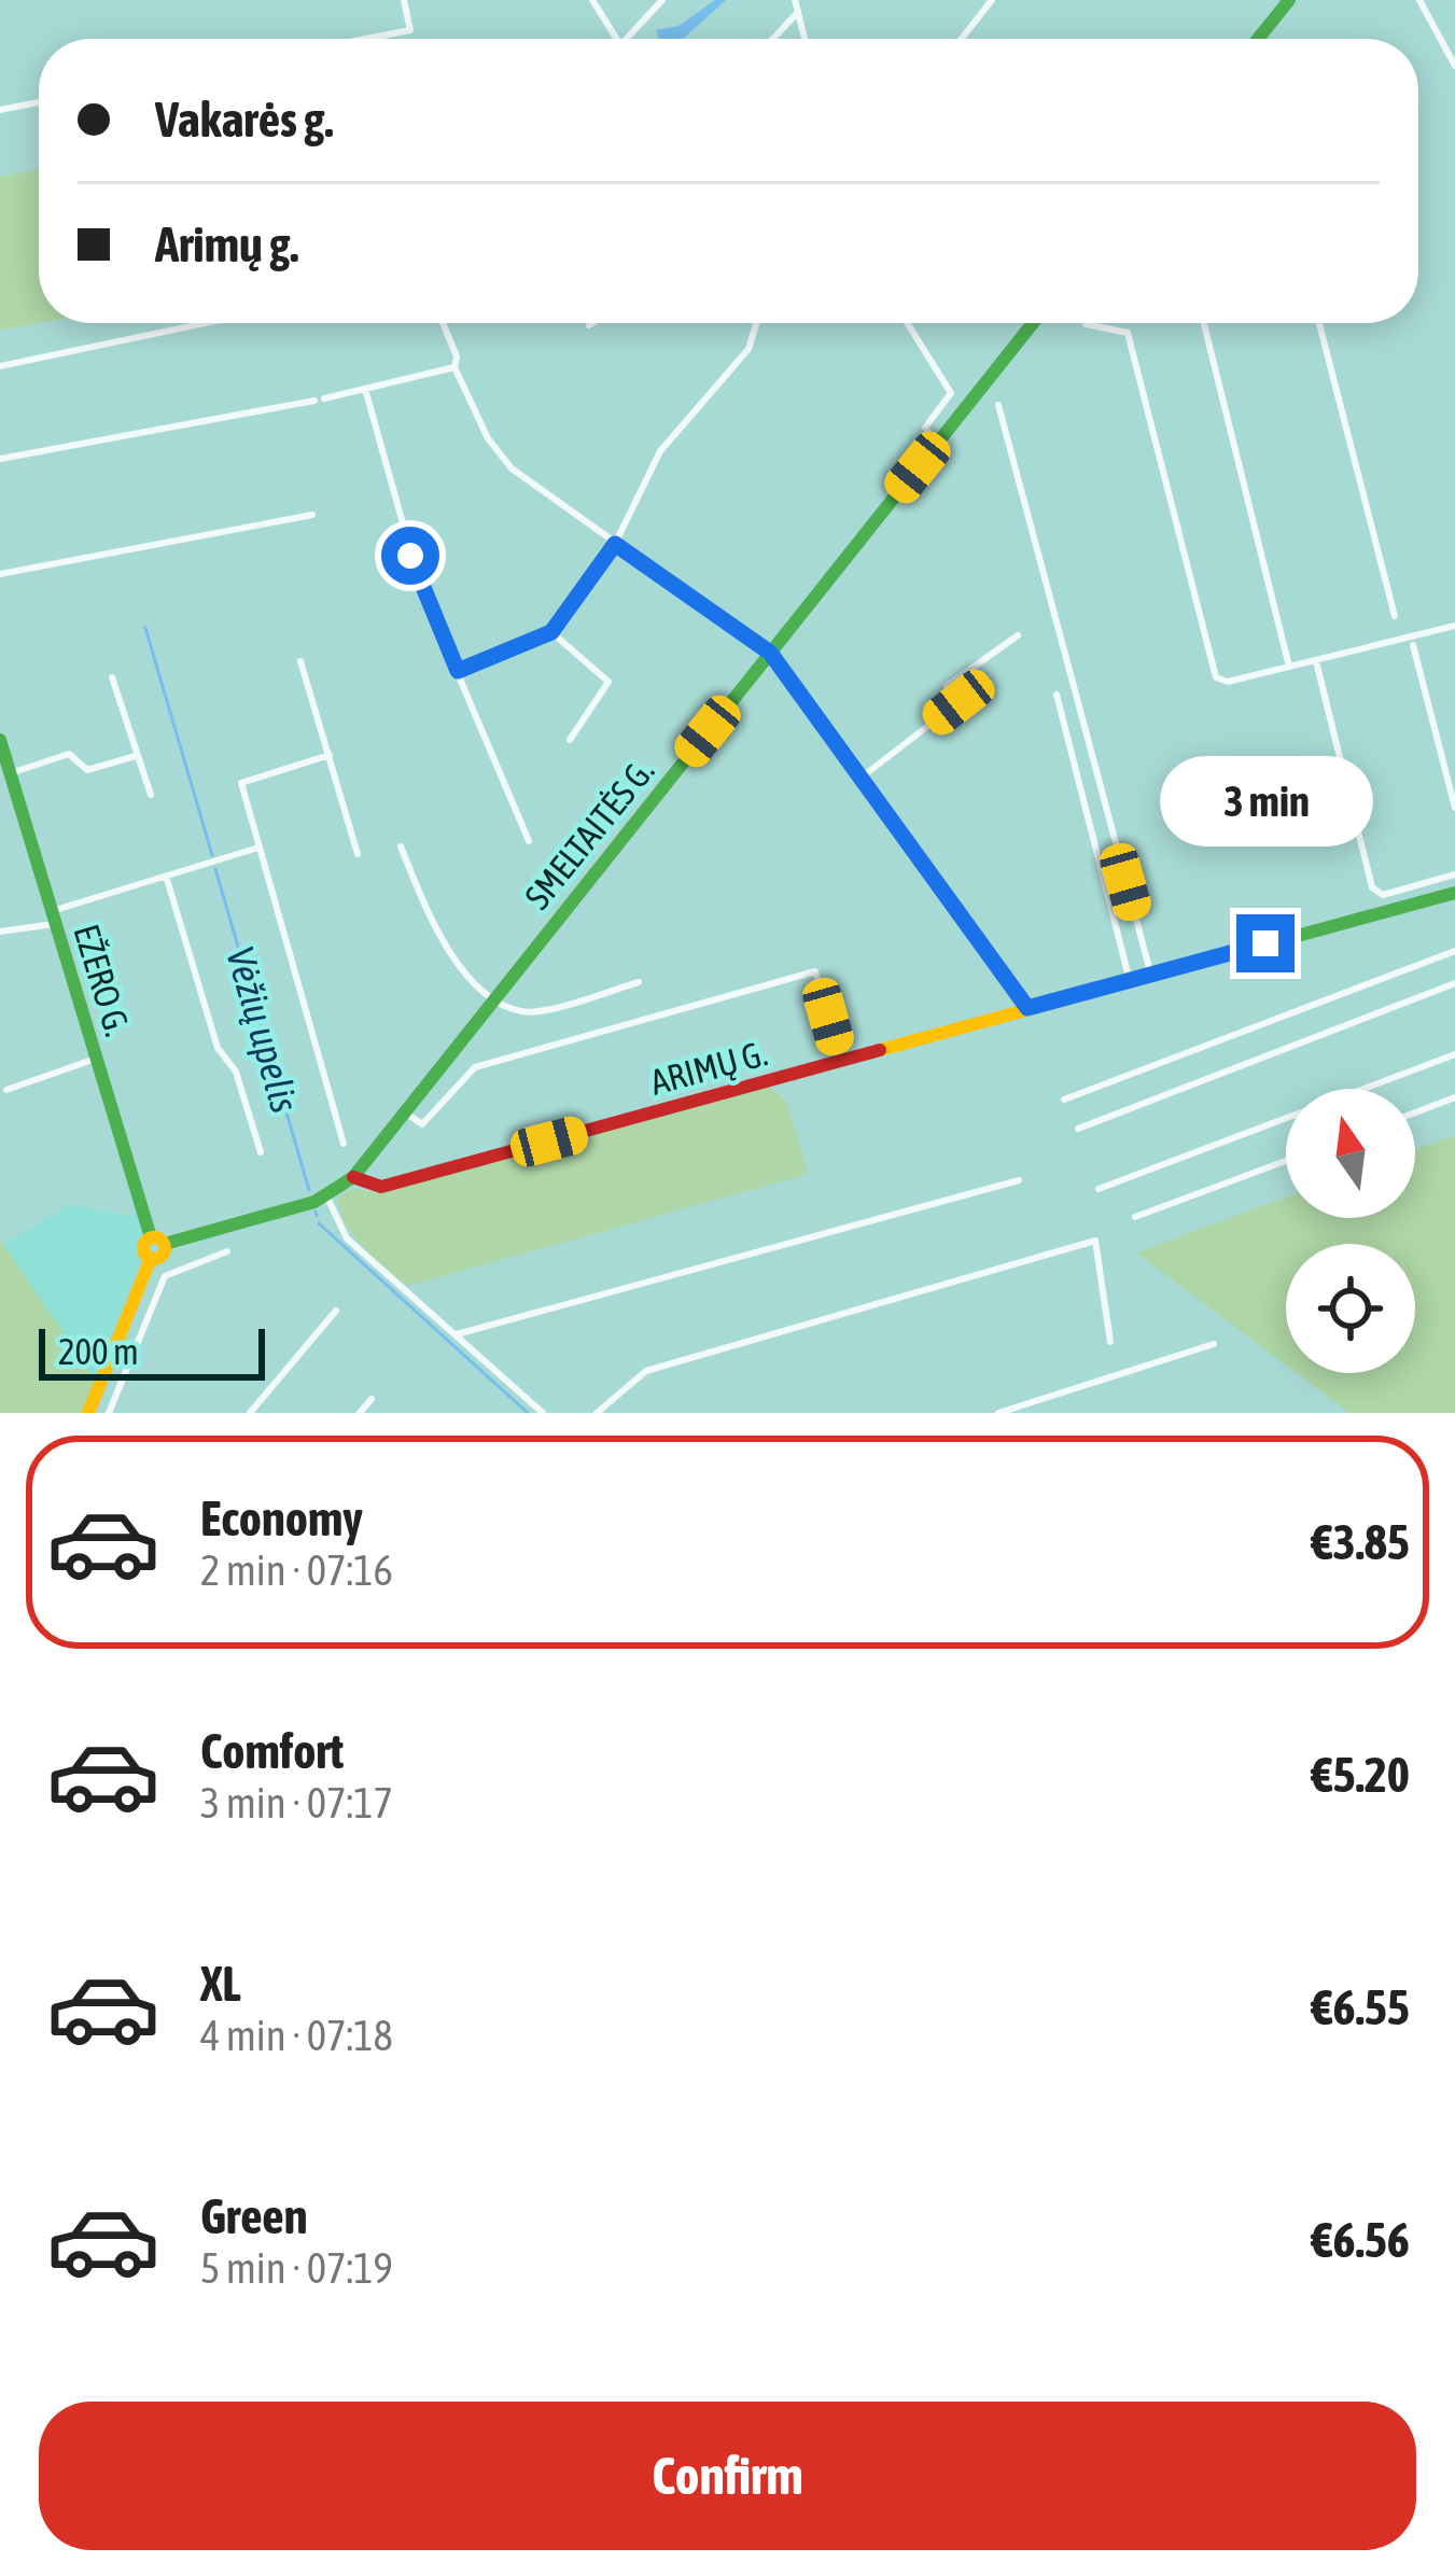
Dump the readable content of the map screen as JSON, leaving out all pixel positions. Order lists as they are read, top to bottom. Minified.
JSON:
{"streets":{"main road":["SMELTAITĖS G.","EŽERO G.","ARIMŲ G."]},"crossings":[["SMELTAITĖS G.","EŽERO G."],["SMELTAITĖS G.","ARIMŲ G."]],"water":["Vėžių upelis"],"scale_bar":"200 m","north":"top","page":{"banner":["Vakarės g.","Arimų g."],"bubble":"3 min","scale":"200 m","list":[{"name":"Economy","note":"2 min · 07:16","value":"€3.85"},{"name":"Comfort","note":"3 min · 07:17","value":"€5.20"},{"name":"XL","note":"4 min · 07:18","value":"€6.55"},{"name":"Green","note":"5 min · 07:19","value":"€6.56"}],"buttons":"Confirm"}}
